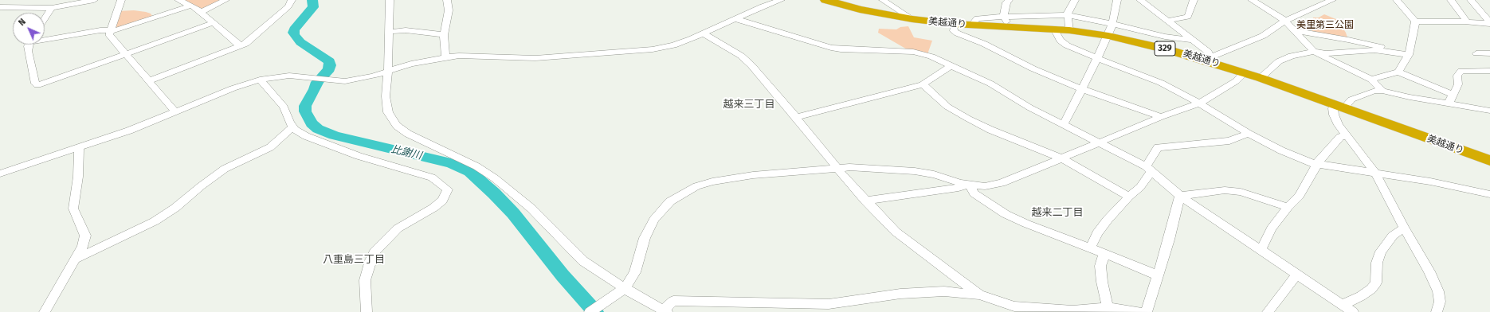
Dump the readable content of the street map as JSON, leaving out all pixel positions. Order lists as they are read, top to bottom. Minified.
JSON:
{"streets":{"highway":["美越通り","329"]},"districts":["越来三丁目","越来二丁目","八重島三丁目"],"water":["比謝川"],"parks":["美里第三公園"],"north":"top left"}
